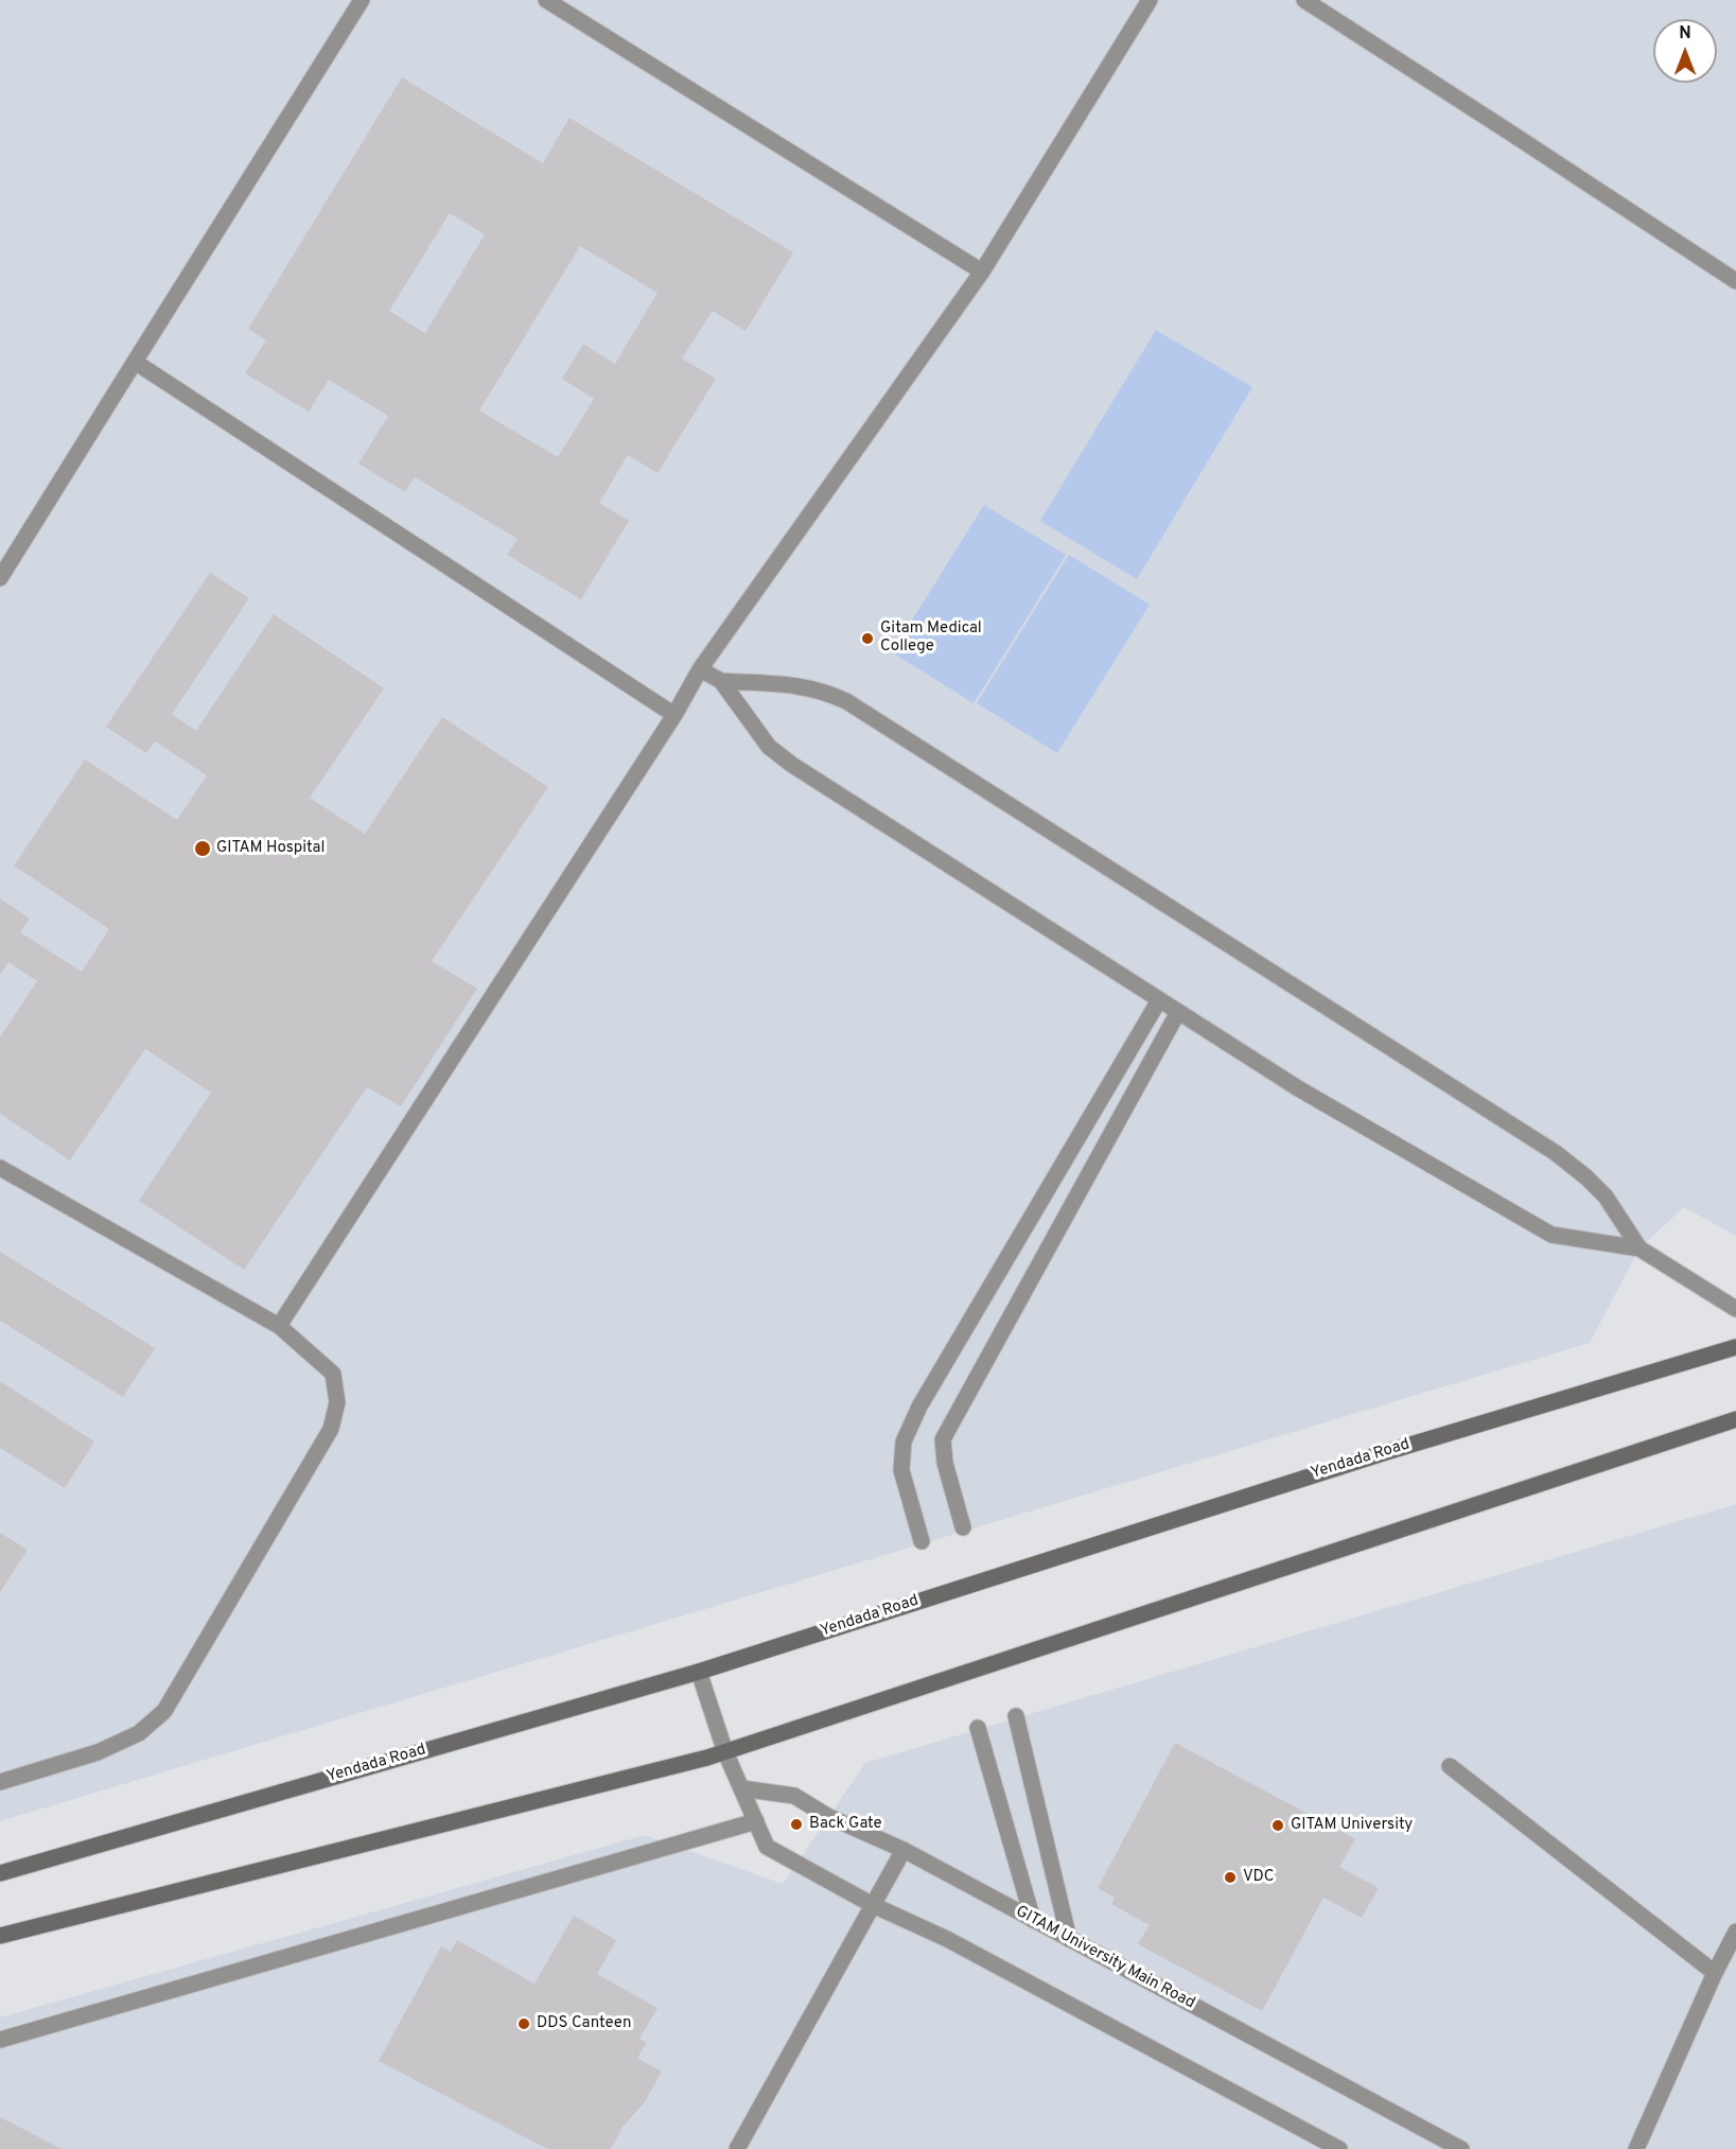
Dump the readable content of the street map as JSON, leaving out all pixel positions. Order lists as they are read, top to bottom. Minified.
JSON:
{"streets":{"main road":["Yendada Road"],"street":["GITAM University Main Road"]},"places":["Gitam Medical College","GITAM Hospital","Back Gate","GITAM University","VDC","DDS Canteen"],"north":"top"}
